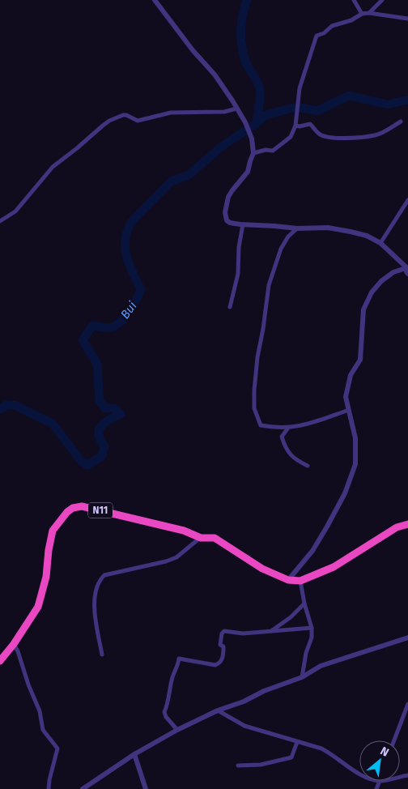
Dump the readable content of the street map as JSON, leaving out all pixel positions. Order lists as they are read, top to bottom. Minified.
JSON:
{"streets":{"highway":["N11"]},"water":["Bui"],"north":"top right"}
